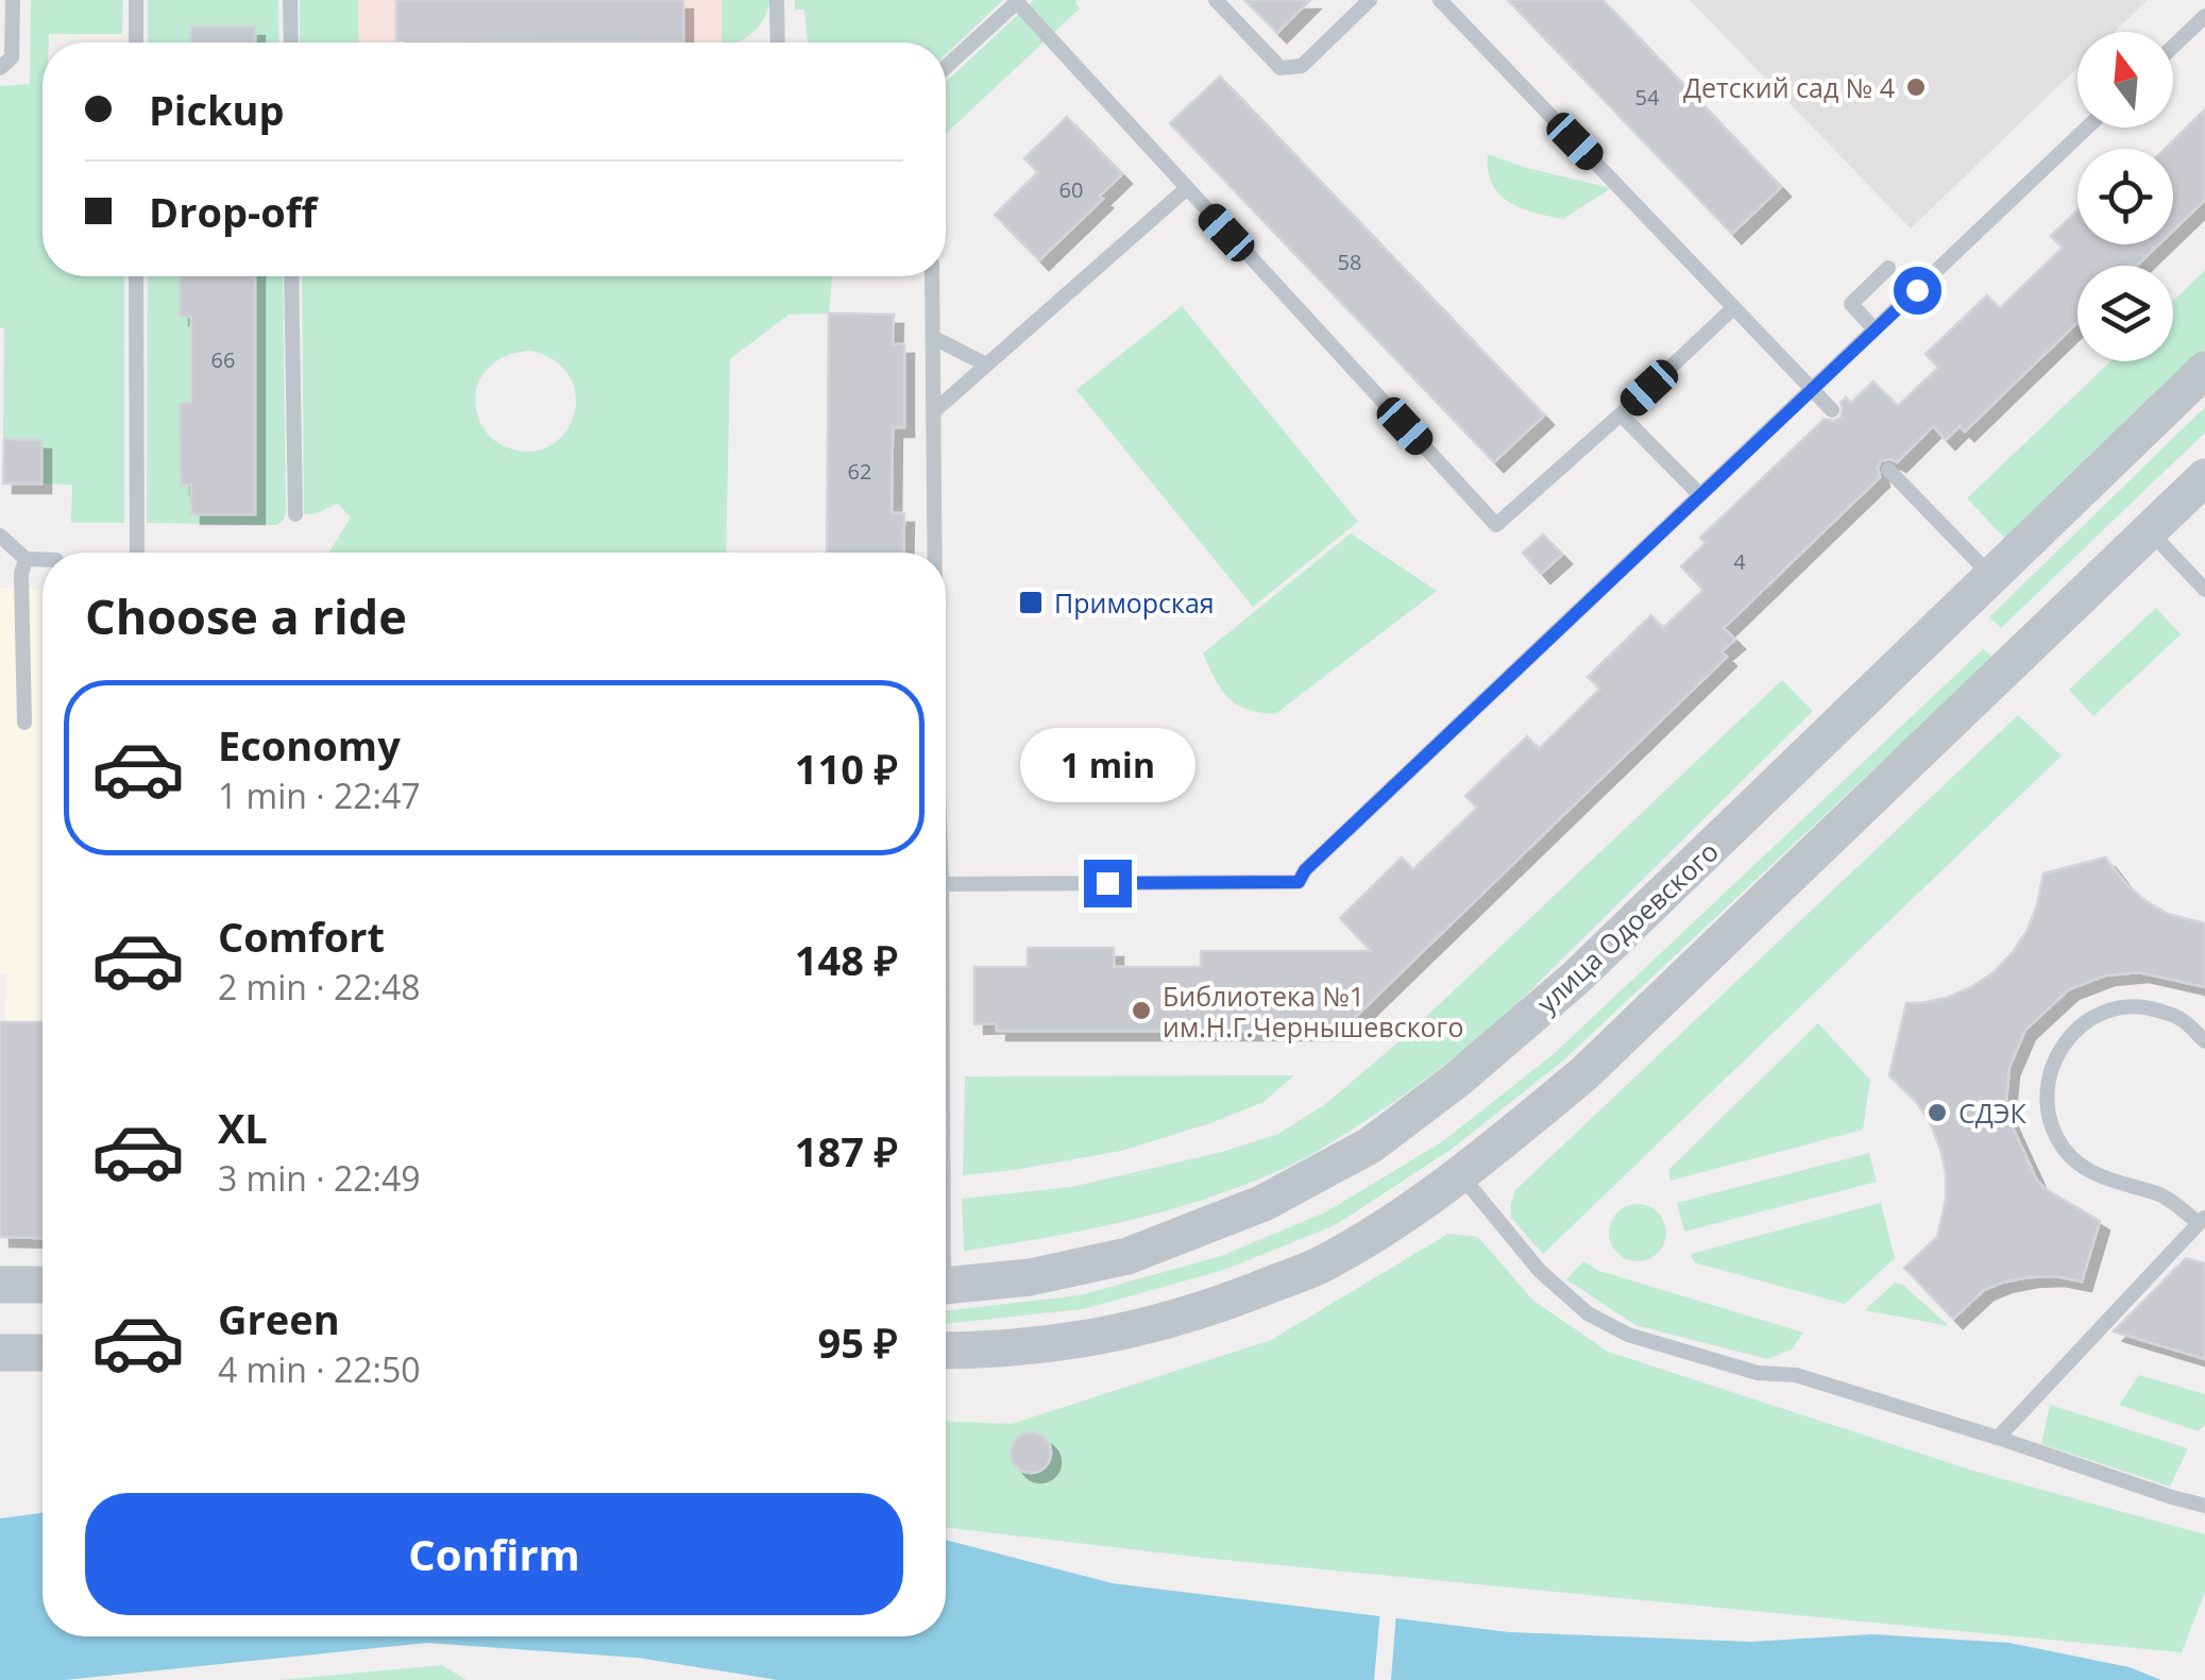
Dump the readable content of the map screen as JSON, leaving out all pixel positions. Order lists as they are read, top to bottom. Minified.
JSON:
{"streets":{"street":["улица Одоевского"]},"places":{"other":["Детский сад № 4","Библиотека №1 им.Н.Г.Чернышевского","СДЭК"],"transit":["Приморская"]},"house_numbers":["54","60","58","66","62","4"],"north":"top","page":{"banner":["Pickup","Drop-off"],"heading":"Choose a ride","list":[{"name":"Economy","note":"1 min · 22:47","value":"110 ₽"},{"name":"Comfort","note":"2 min · 22:48","value":"148 ₽"},{"name":"XL","note":"3 min · 22:49","value":"187 ₽"},{"name":"Green","note":"4 min · 22:50","value":"95 ₽"}],"bubble":"1 min","buttons":"Confirm"}}
